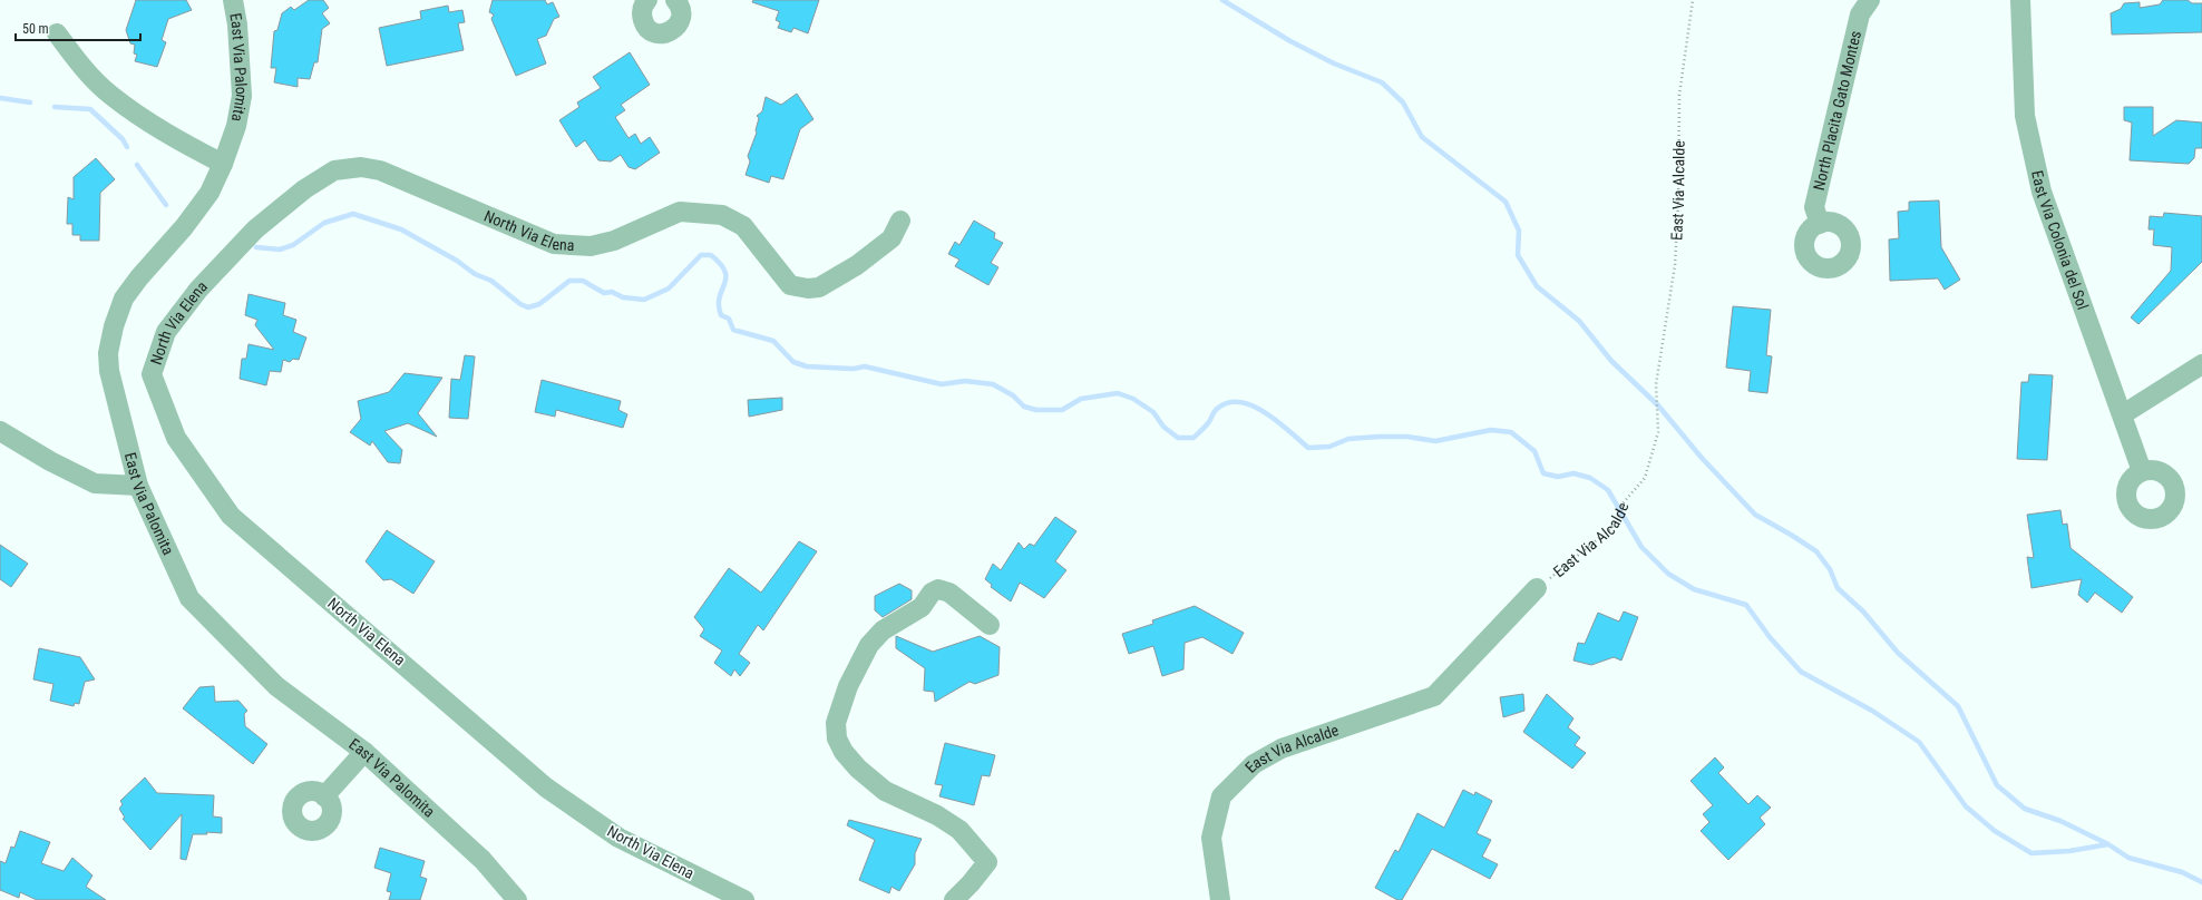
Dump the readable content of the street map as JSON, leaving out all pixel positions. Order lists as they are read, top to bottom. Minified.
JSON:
{"streets":{"street":["East Via Palomita","North Placita Gato Montes","East Via Alcalde","North Via Elena","East Via Colonia del Sol"]},"scale_bar":"50 m"}
